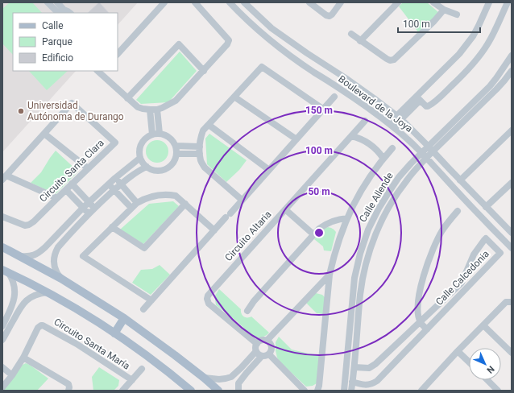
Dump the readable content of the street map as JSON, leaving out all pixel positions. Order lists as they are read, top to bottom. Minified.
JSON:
{"streets":{"street":["Boulevard de la Joya","Circuito Santa Clara","Calle Allende","Circuito Altaria","Calle Calcedonia","Circuito Santa María"]},"crossings":[["Boulevard de la Joya","Calle Allende"],["Calle Allende","Calle Calcedonia"]],"places":["Universidad Autónoma de Durango"],"legend":["Calle","Parque","Edificio"],"scale_bar":"100 m","north":"bottom right","rings":["150 m","100 m","50 m"]}
